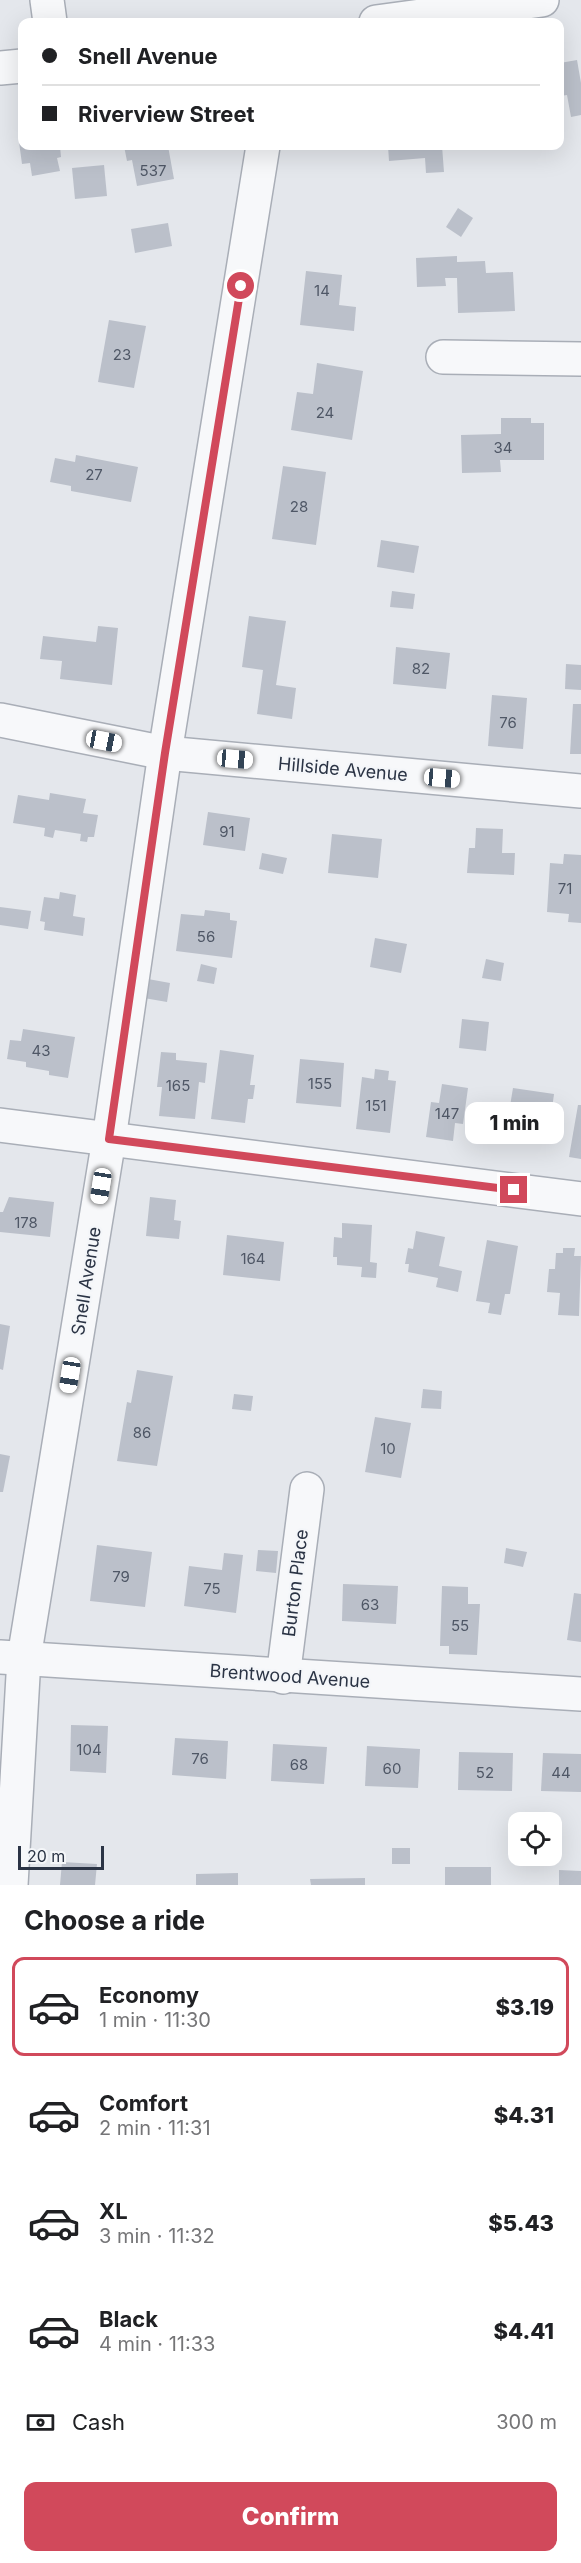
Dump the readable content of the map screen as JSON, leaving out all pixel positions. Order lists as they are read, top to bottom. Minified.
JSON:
{"streets":{"street":["Hillside Avenue","Snell Avenue","Burton Place","Brentwood Avenue"]},"crossings":[["Hillside Avenue","Snell Avenue"],["Snell Avenue","Brentwood Avenue"],["Burton Place","Brentwood Avenue"]],"house_numbers":["537","14","23","24","34","27","28","82","76","91","71","56","43","155","165","151","147","178","164","86","10","79","75","63","55","104","76","68","60","52","44"],"scale_bar":"20 m","page":{"banner":["Snell Avenue","Riverview Street"],"bubble":"1 min","scale":"20 m","heading":"Choose a ride","list":[{"name":"Economy","note":"1 min · 11:30","value":"$3.19"},{"name":"Comfort","note":"2 min · 11:31","value":"$4.31"},{"name":"XL","note":"3 min · 11:32","value":"$5.43"},{"name":"Black","note":"4 min · 11:33","value":"$4.41"}],"pay":["Cash","300 m"],"buttons":"Confirm"}}
